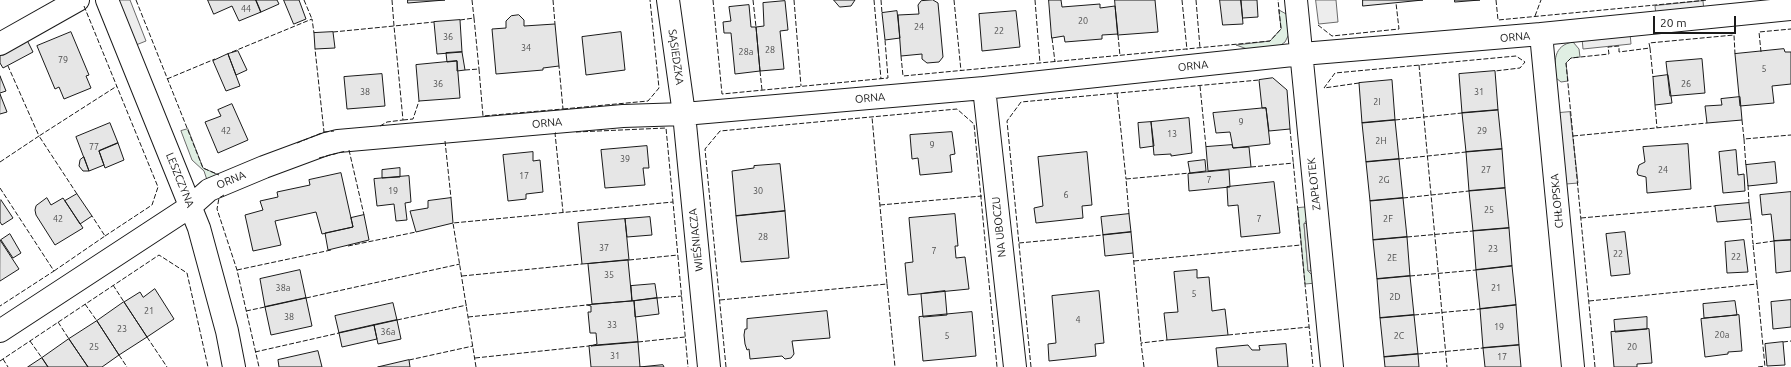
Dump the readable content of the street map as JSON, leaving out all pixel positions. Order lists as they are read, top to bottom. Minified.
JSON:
{"streets":{"street":["ORNA","SĄSIEDZKA","LESZCZYNA","ZAPŁOTEK","CHŁOPSKA","NA UBOCZU","WIEŚNIACZA"]},"crossings":[["ORNA","SĄSIEDZKA"],["ORNA","LESZCZYNA"],["ORNA","ZAPŁOTEK"],["ORNA","CHŁOPSKA"],["ORNA","NA UBOCZU"],["ORNA","WIEŚNIACZA"],["SĄSIEDZKA","WIEŚNIACZA"]],"house_numbers":["44","20","24","22","36","34","28","28a","79","5","36","26","38","31","2I","9","42","29","13","2H","9","77","39","27","24","17","7","2G","19","30","6","25","42","7","2F","28","37","23","7","22","22","2E","35","38a","21","5","2D","21","38","4","33","19","23","36a","20a","5","2C","25","20","31","17"],"scale_bar":"20 m"}
